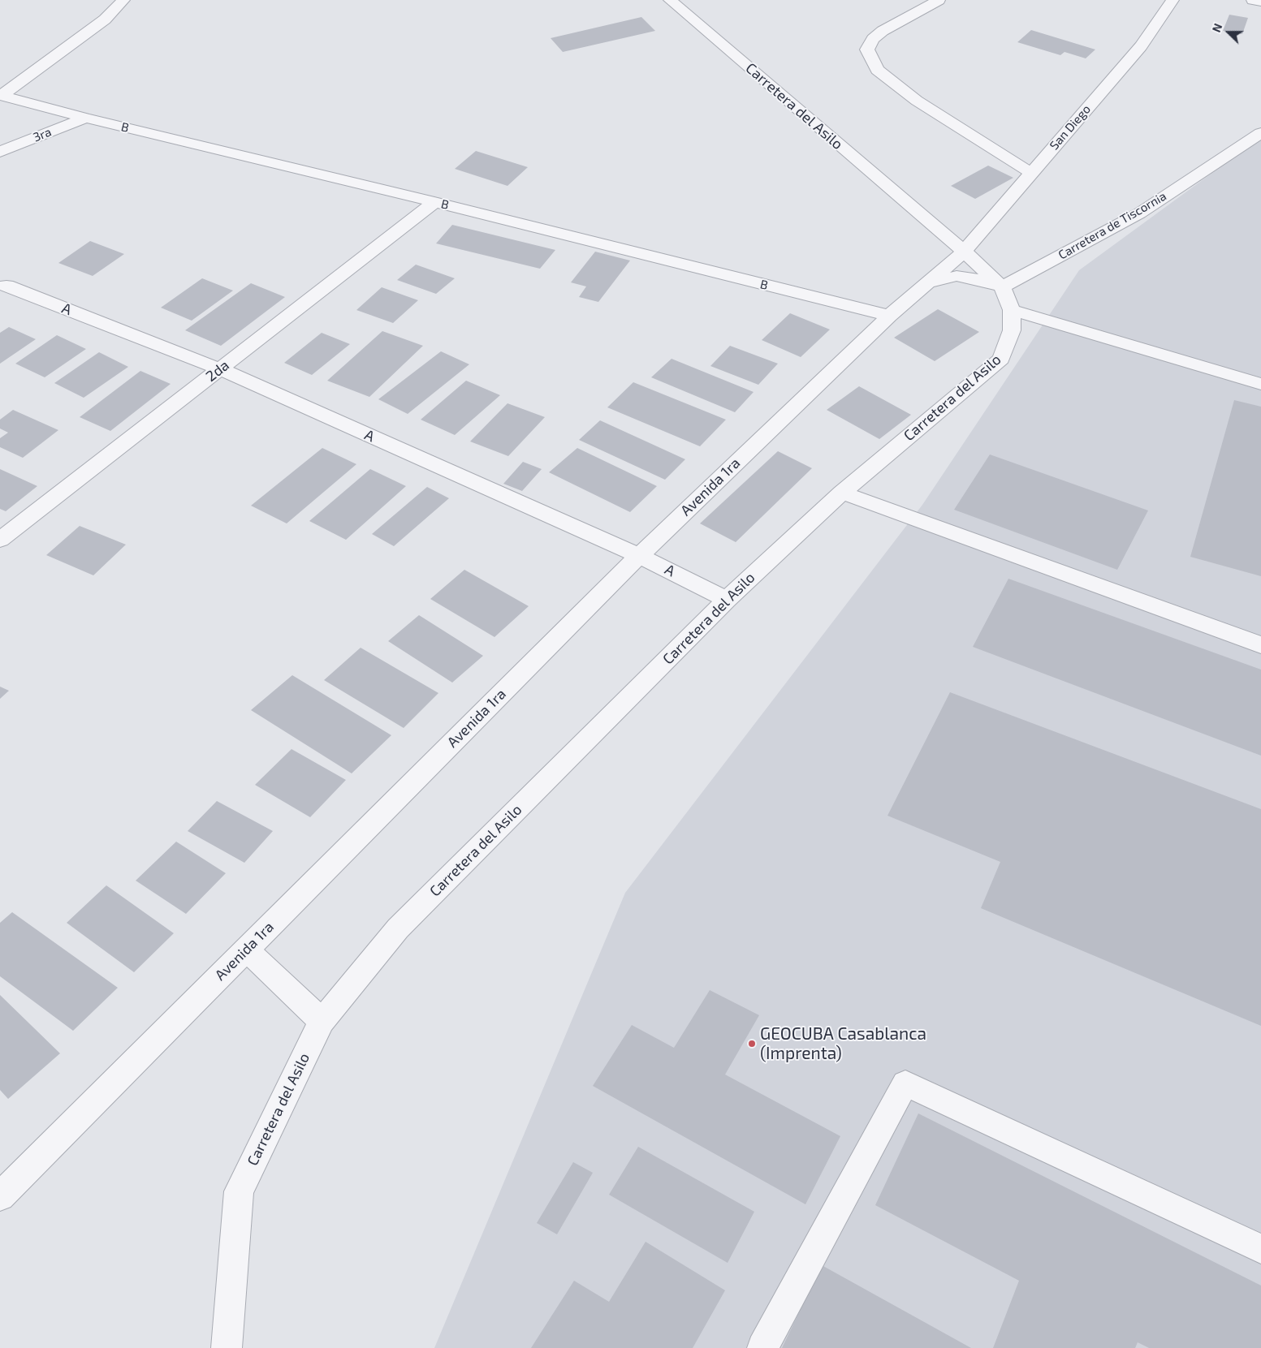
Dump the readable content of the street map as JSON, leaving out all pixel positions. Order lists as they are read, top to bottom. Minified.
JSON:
{"streets":{"street":["Carretera del Asilo","B","San Diego","3ra","Carretera de Tiscornia","A","2da","Avenida 1ra"]},"crossings":[["Carretera del Asilo","San Diego"],["Carretera del Asilo","Carretera de Tiscornia"],["Carretera del Asilo","A"],["Carretera del Asilo","Avenida 1ra"],["B","3ra"],["B","2da"],["B","Avenida 1ra"],["San Diego","Avenida 1ra"],["A","2da"],["A","Avenida 1ra"]],"places":["GEOCUBA Casablanca (Imprenta)"],"north":"left"}
